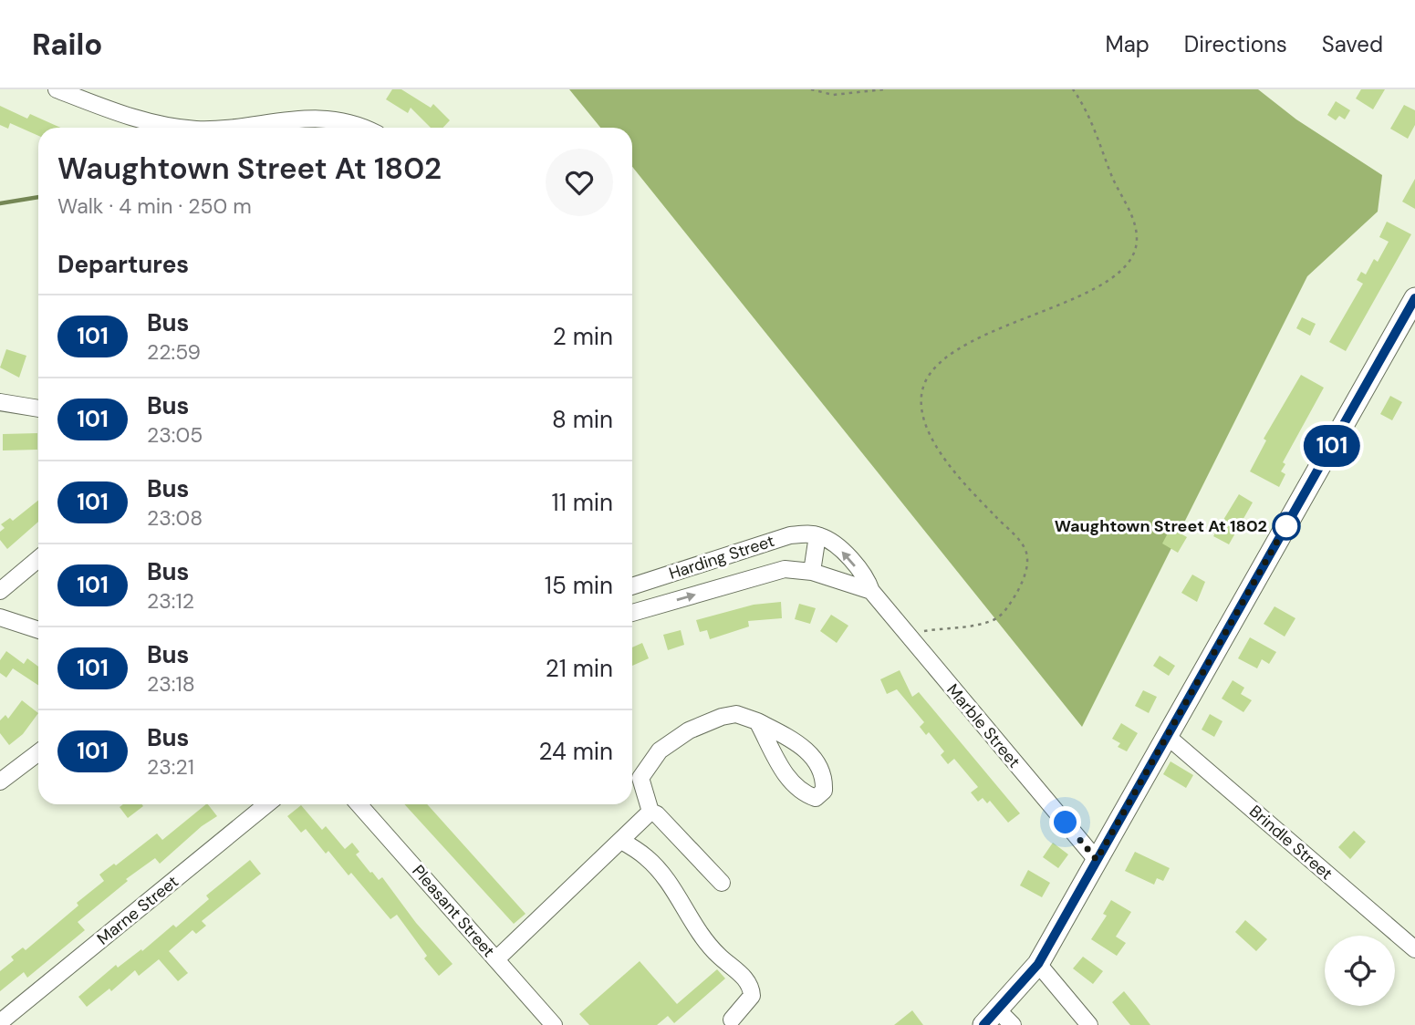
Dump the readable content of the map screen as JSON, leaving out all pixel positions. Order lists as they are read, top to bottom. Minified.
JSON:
{"streets":{"street":["Harding Street","Marble Street","Brindle Street","Marne Street","Pleasant Street"]},"crossings":[["Harding Street","Marble Street"]],"places":["Waughtown Street At 1802"],"lines":["bus line 101"],"page":{"header":"Railo","nav":["Map","Directions","Saved"],"on_map":"101","heading":[["Waughtown Street At 1802","Walk · 4 min · 250 m"],"Departures"],"list":[{"mark":"101","name":"Bus","note":"22:59","value":"2 min"},{"mark":"101","name":"Bus","note":"23:05","value":"8 min"},{"mark":"101","name":"Bus","note":"23:08","value":"11 min"},{"mark":"101","name":"Bus","note":"23:12","value":"15 min"},{"mark":"101","name":"Bus","note":"23:18","value":"21 min"},{"mark":"101","name":"Bus","note":"23:21","value":"24 min"}]}}
